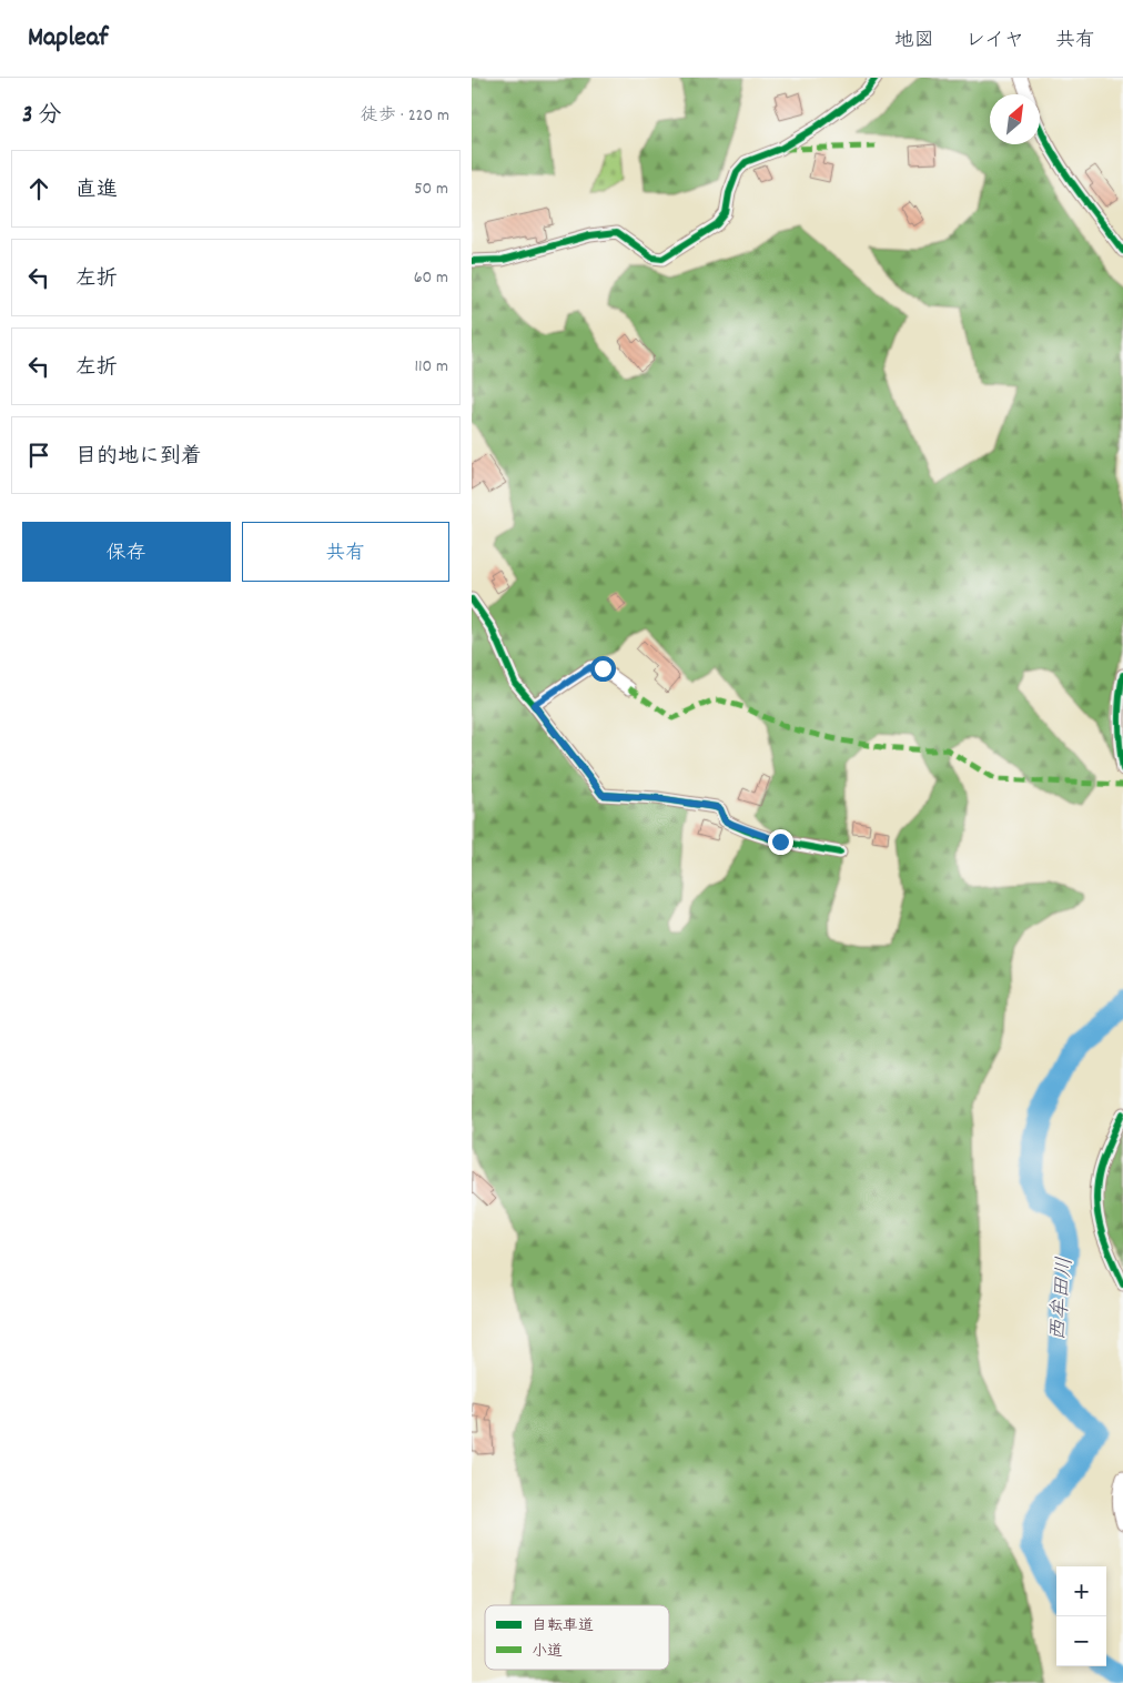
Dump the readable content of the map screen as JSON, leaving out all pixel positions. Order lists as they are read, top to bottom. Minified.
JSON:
{"water":["西牟田川"],"legend":["自転車道","小道"],"north":"top right","page":{"header":"Mapleaf","nav":["地図","レイヤ","共有"],"heading":["3 分","徒歩 · 220 m"],"list":[["直進","50 m"],["左折","60 m"],["左折","110 m"],"目的地に到着"],"buttons":["保存","共有"],"map_buttons":["+","−"]}}
